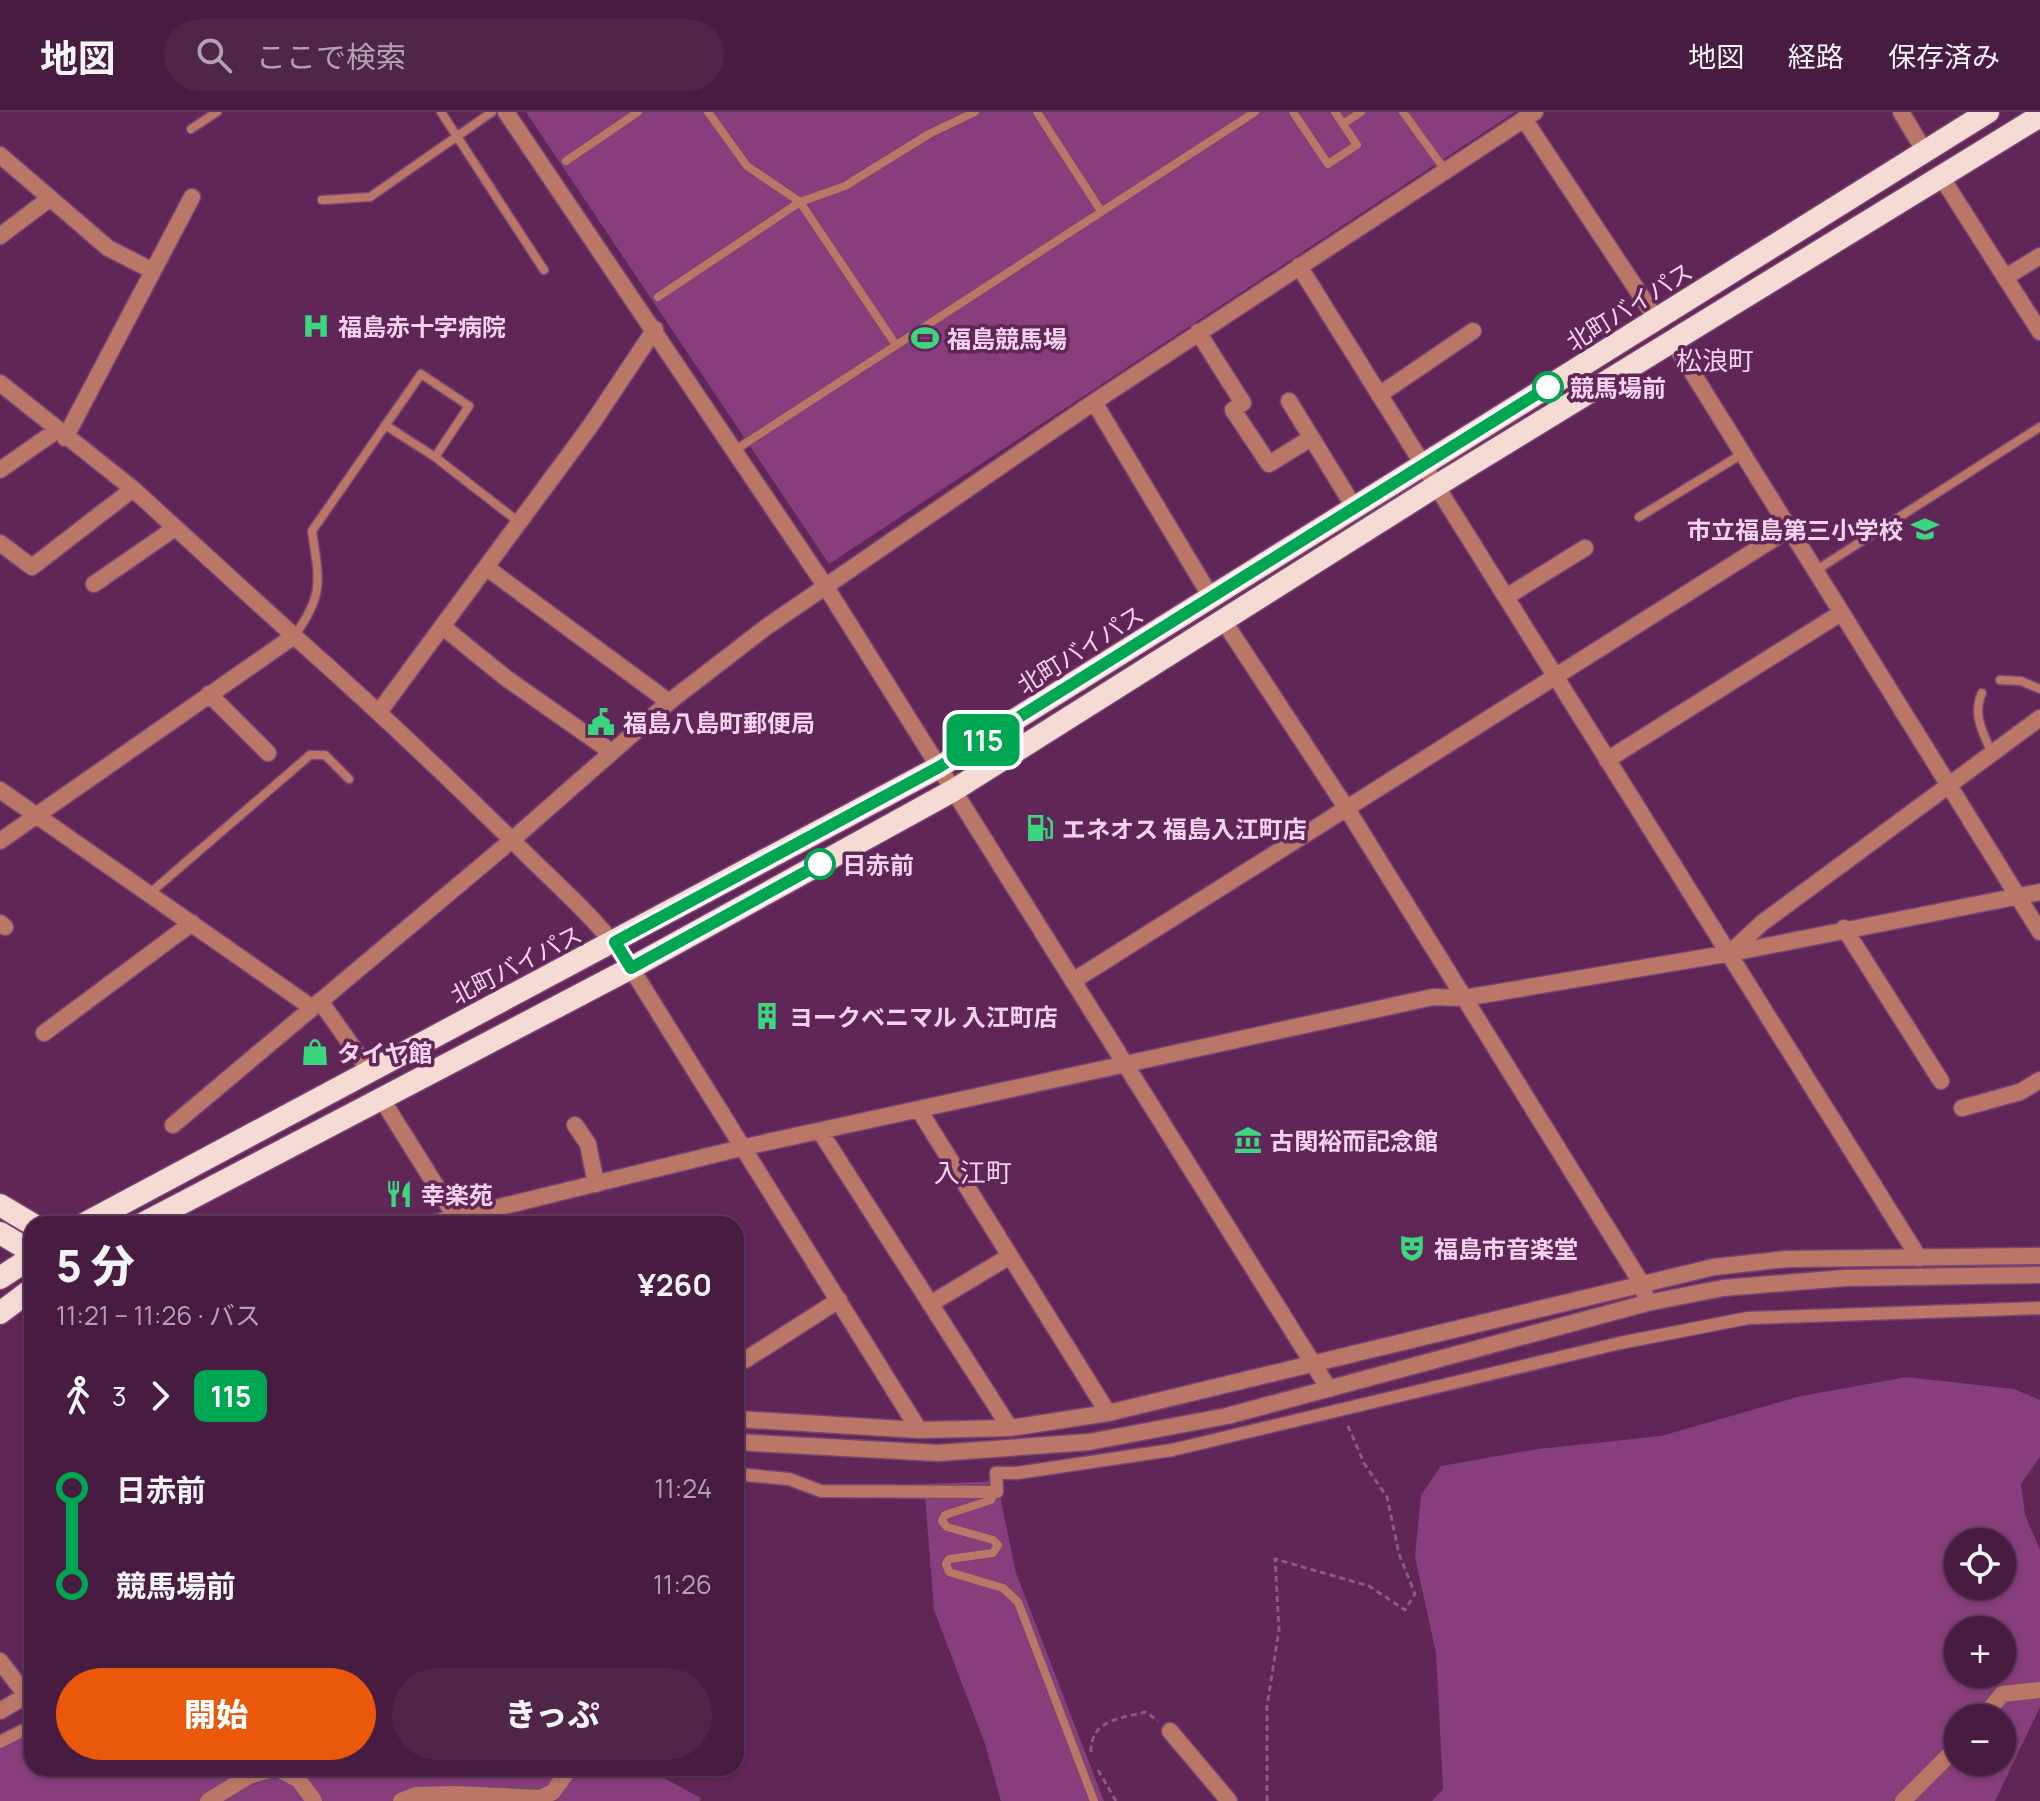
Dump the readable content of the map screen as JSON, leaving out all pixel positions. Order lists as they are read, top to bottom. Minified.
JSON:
{"streets":{"highway":["北町バイパス"]},"districts":["松浪町","入江町"],"places":{"hospital":["福島赤十字病院"],"sports":["福島競馬場"],"other":["競馬場前","日赤前"],"school or university":["市立福島第三小学校"],"public building":["福島八島町郵便局"],"fuel station":["エネオス 福島入江町店"],"building":["ヨークベニマル 入江町店"],"shop":["タイヤ館"],"museum":["古関裕而記念館"],"restaurant":["幸楽苑"],"theatre":["福島市音楽堂"]},"lines":["bus line 115"],"page":{"header":"地図","search":"ここで検索","nav":["地図","経路","保存済み"],"on_map":"115","heading":["5 分","11:21 – 11:26 · バス","¥260"],"legs":["3","115"],"list":[{"name":"日赤前","value":"11:24"},{"name":"競馬場前","value":"11:26"}],"map_buttons":["+","−"],"buttons":["開始","きっぷ"]}}
